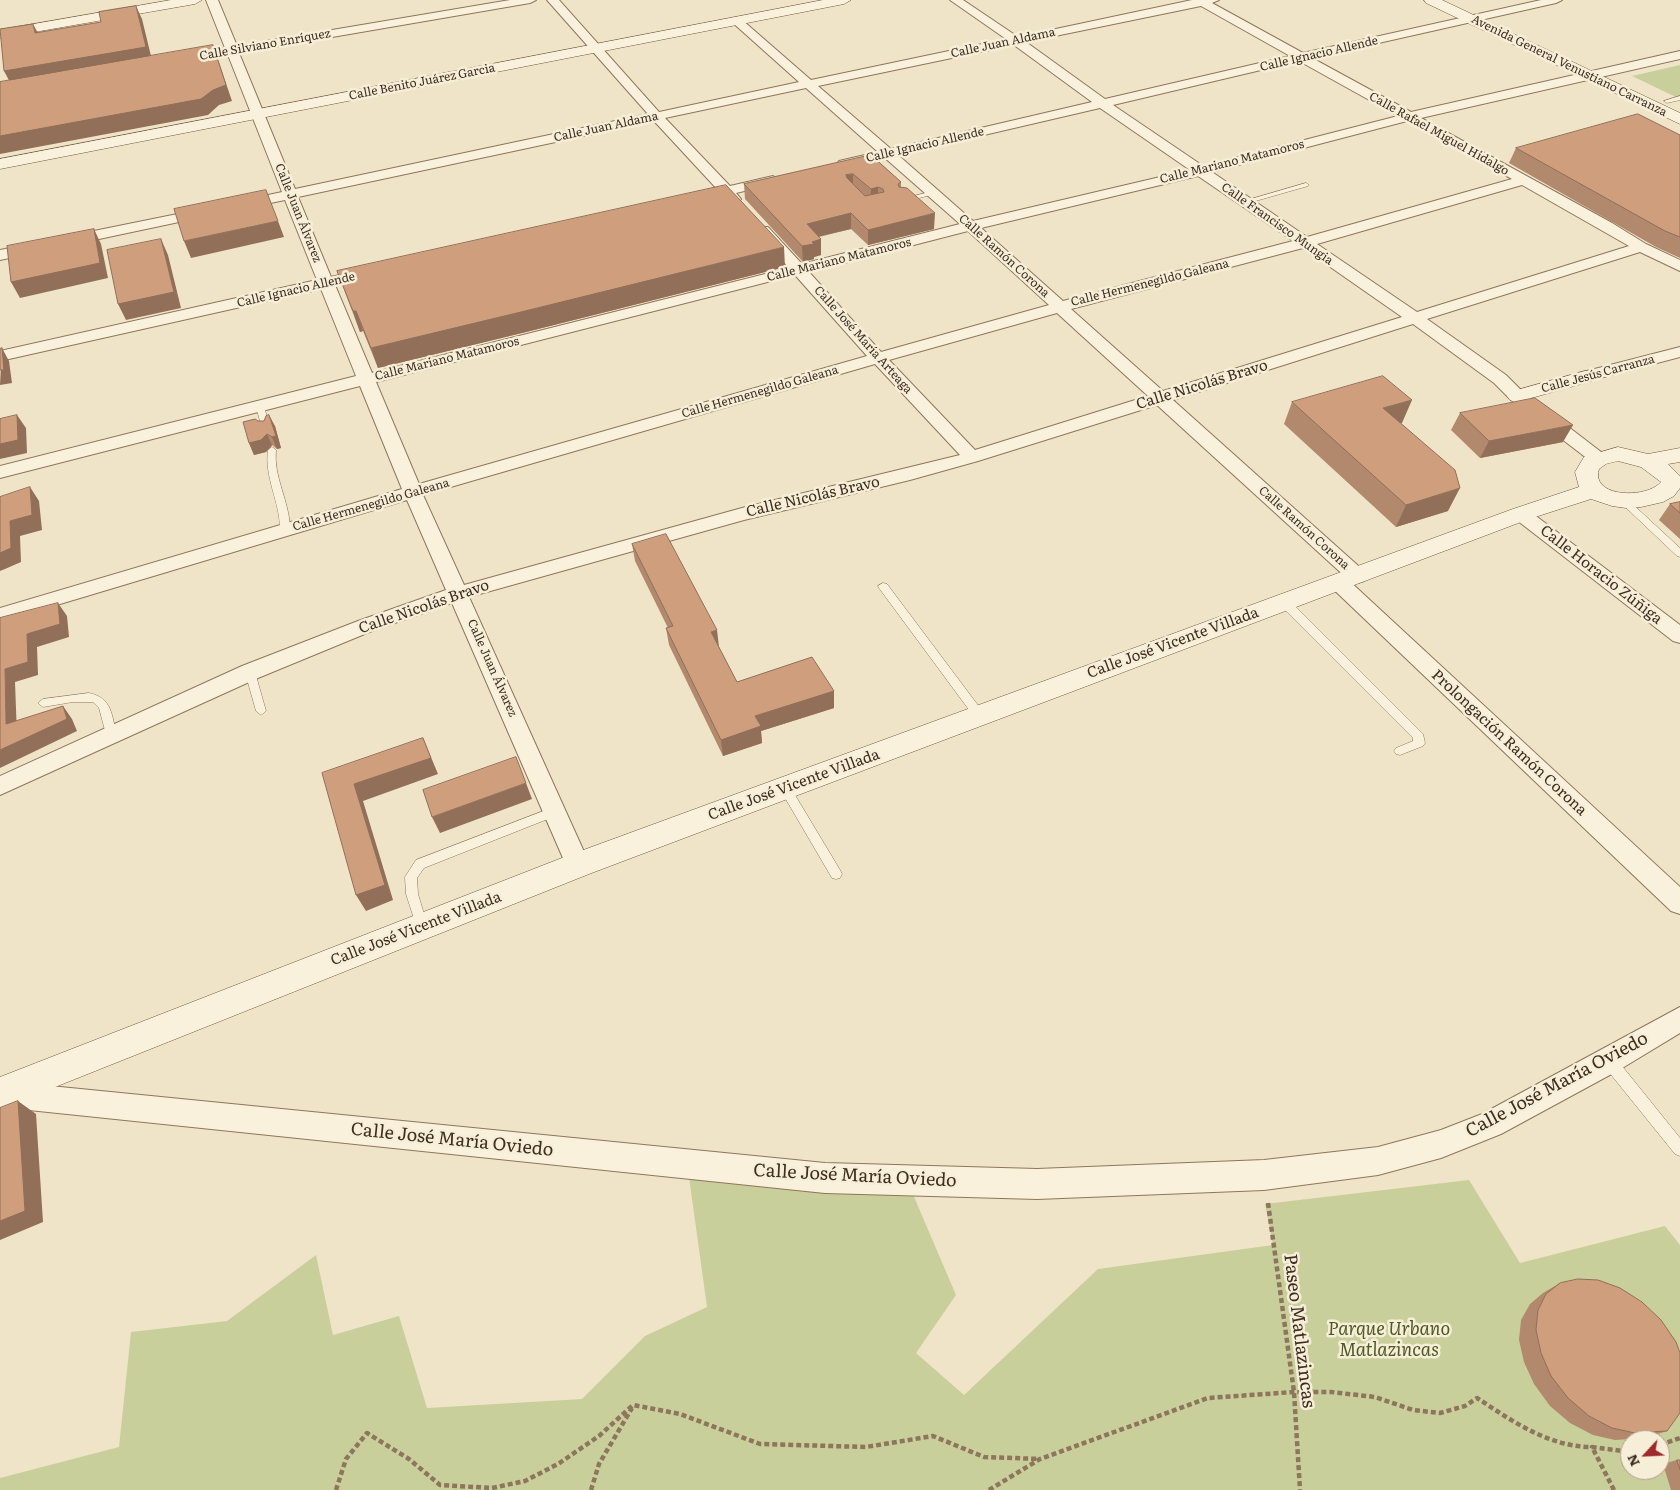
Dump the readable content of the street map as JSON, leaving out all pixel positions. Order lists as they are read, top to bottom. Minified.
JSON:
{"streets":{"main road":["Avenida General Venustiano Carranza","Calle Benito Juárez Garcia","Calle Jesús Carranza","Calle José Vicente Villada"],"street":["Calle Juan Aldama","Calle Silviano Enríquez","Calle Ignacio Allende","Calle Rafael Miguel Hidalgo","Calle Mariano Matamoros","Calle Juan Álvarez","Calle Francisco Mungia","Calle Ramón Corona","Calle Hermenegildo Galeana","Calle José María Arteaga","Calle Nicolás Bravo","Calle Horacio Zúñiga","Prolongación Ramón Corona","Calle José María Oviedo"],"path":["Paseo Matlazincas"]},"crossings":[["Calle Juan Aldama","Calle Rafael Miguel Hidalgo"],["Calle Juan Aldama","Calle Juan Álvarez"],["Calle Juan Aldama","Calle Francisco Mungia"],["Calle Juan Aldama","Calle Ramón Corona"],["Calle Juan Aldama","Calle José María Arteaga"],["Calle Silviano Enríquez","Calle Juan Álvarez"],["Calle Ignacio Allende","Avenida General Venustiano Carranza"],["Calle Ignacio Allende","Calle Rafael Miguel Hidalgo"],["Calle Ignacio Allende","Calle Juan Álvarez"],["Calle Ignacio Allende","Calle Francisco Mungia"],["Calle Ignacio Allende","Calle Ramón Corona"],["Avenida General Venustiano Carranza","Calle Mariano Matamoros"],["Calle Benito Juárez Garcia","Calle Juan Álvarez"],["Calle Benito Juárez Garcia","Calle Ramón Corona"],["Calle Benito Juárez Garcia","Calle José María Arteaga"],["Calle Rafael Miguel Hidalgo","Calle Mariano Matamoros"],["Calle Rafael Miguel Hidalgo","Calle Hermenegildo Galeana"],["Calle Rafael Miguel Hidalgo","Calle Nicolás Bravo"],["Calle Mariano Matamoros","Calle Juan Álvarez"],["Calle Mariano Matamoros","Calle Francisco Mungia"],["Calle Mariano Matamoros","Calle Ramón Corona"],["Calle Mariano Matamoros","Calle José María Arteaga"],["Calle Juan Álvarez","Calle Hermenegildo Galeana"],["Calle Juan Álvarez","Calle Nicolás Bravo"],["Calle Juan Álvarez","Calle José Vicente Villada"],["Calle Francisco Mungia","Calle Hermenegildo Galeana"],["Calle Francisco Mungia","Calle Jesús Carranza"],["Calle Francisco Mungia","Calle Nicolás Bravo"],["Calle Ramón Corona","Calle Hermenegildo Galeana"],["Calle Ramón Corona","Calle Nicolás Bravo"],["Calle Ramón Corona","Calle José Vicente Villada"],["Calle Ramón Corona","Prolongación Ramón Corona"],["Calle Hermenegildo Galeana","Calle José María Arteaga"],["Calle José María Arteaga","Calle Nicolás Bravo"],["Calle Horacio Zúñiga","Calle José Vicente Villada"],["Calle José Vicente Villada","Prolongación Ramón Corona"],["Calle José Vicente Villada","Calle José María Oviedo"],["Calle José María Oviedo","Paseo Matlazincas"]],"parks":["Parque Urbano Matlazincas"],"north":"bottom left"}
